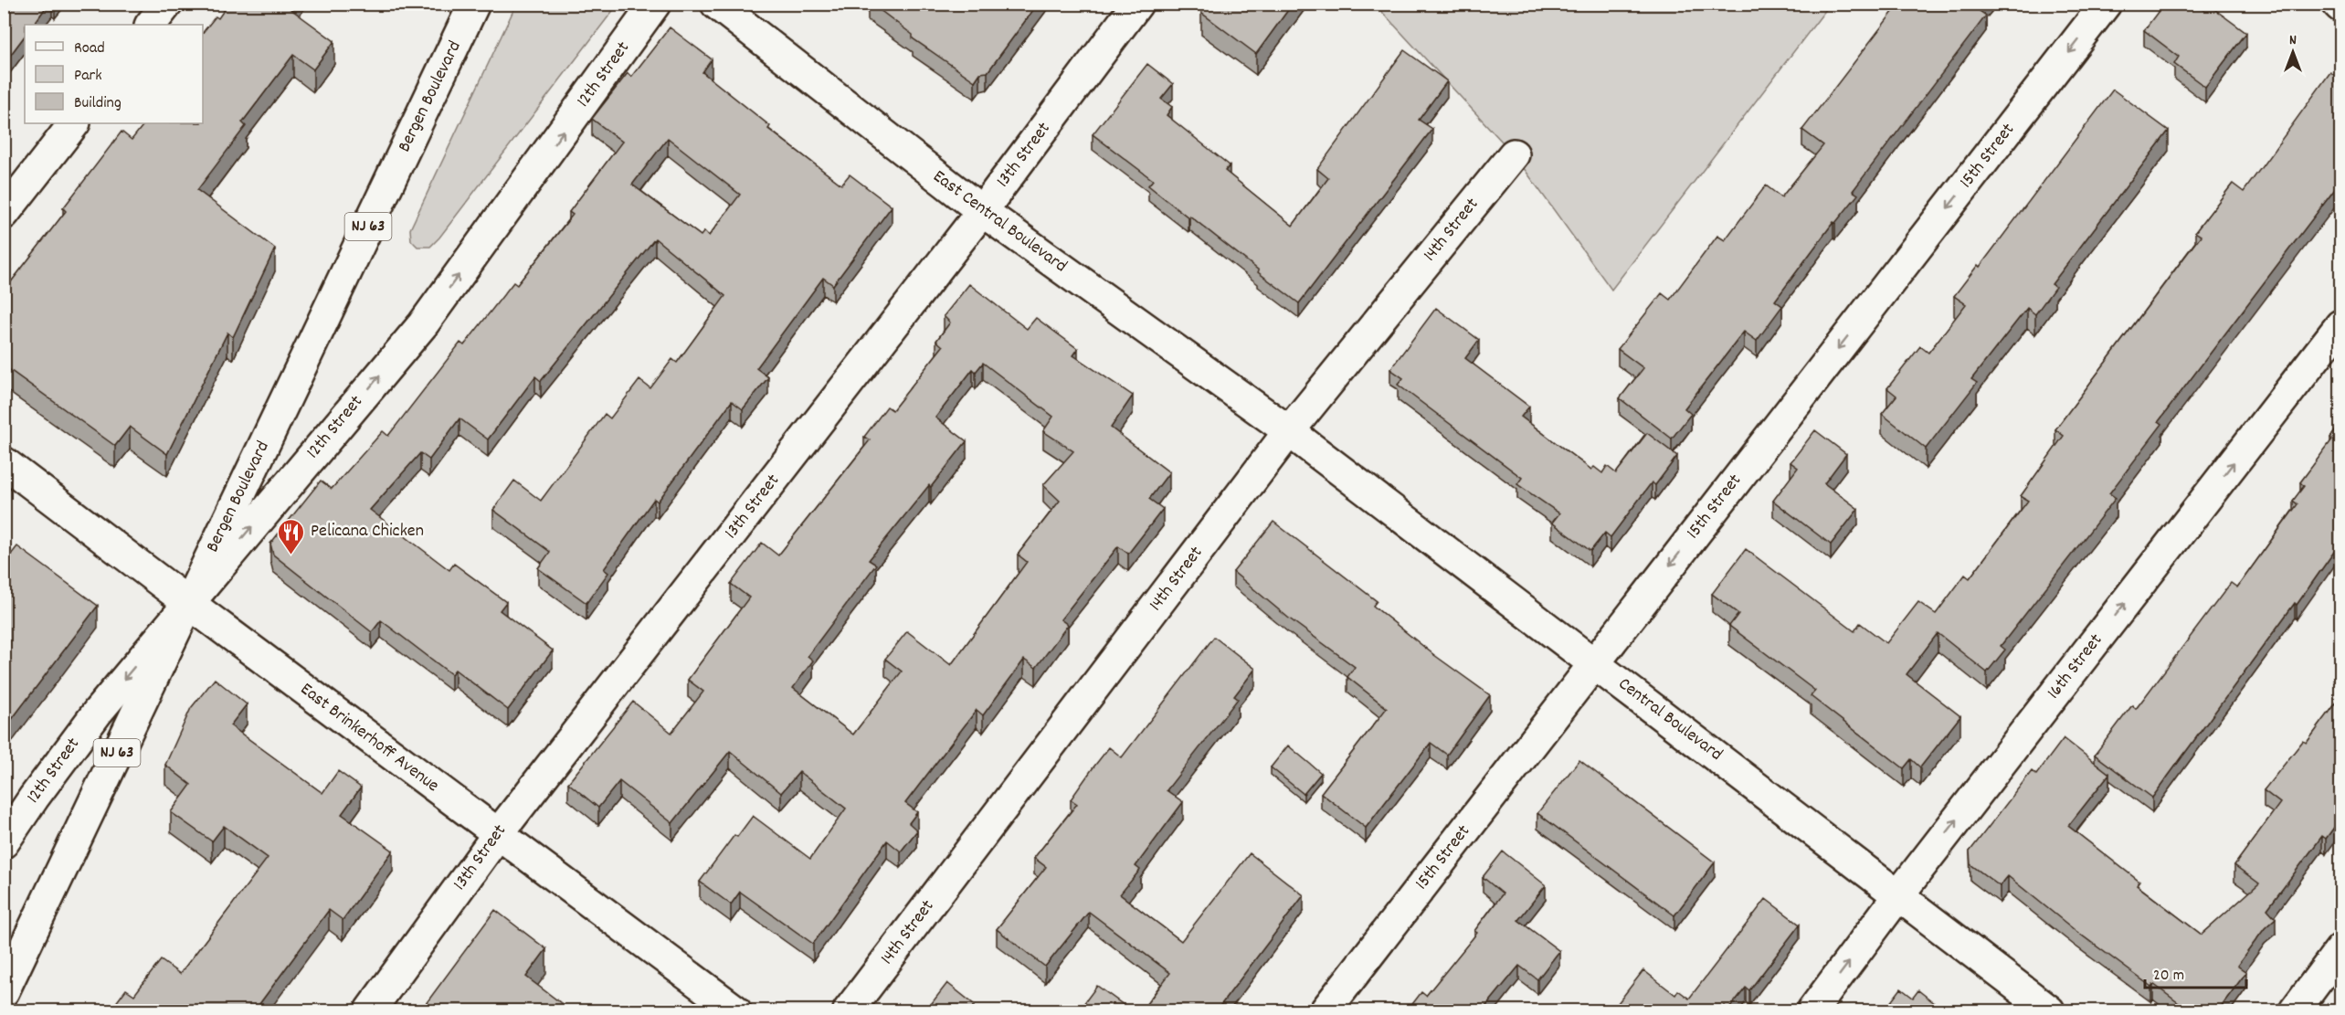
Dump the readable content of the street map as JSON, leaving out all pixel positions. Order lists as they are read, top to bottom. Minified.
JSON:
{"streets":{"street":["12th Street","Bergen Boulevard","13th Street","15th Street","East Central Boulevard","NJ 63","14th Street","16th Street","Central Boulevard","East Brinkerhoff Avenue"]},"crossings":[["12th Street","Bergen Boulevard"],["12th Street","East Brinkerhoff Avenue"],["Bergen Boulevard","East Brinkerhoff Avenue"],["13th Street","East Central Boulevard"],["13th Street","East Brinkerhoff Avenue"],["15th Street","Central Boulevard"],["East Central Boulevard","14th Street"],["East Central Boulevard","Central Boulevard"],["14th Street","Central Boulevard"],["16th Street","Central Boulevard"]],"one_way":["15th Street","16th Street"],"places":{"restaurant":["Pelicana Chicken"]},"legend":["Road","Park","Building"],"scale_bar":"20 m","north":"top"}
